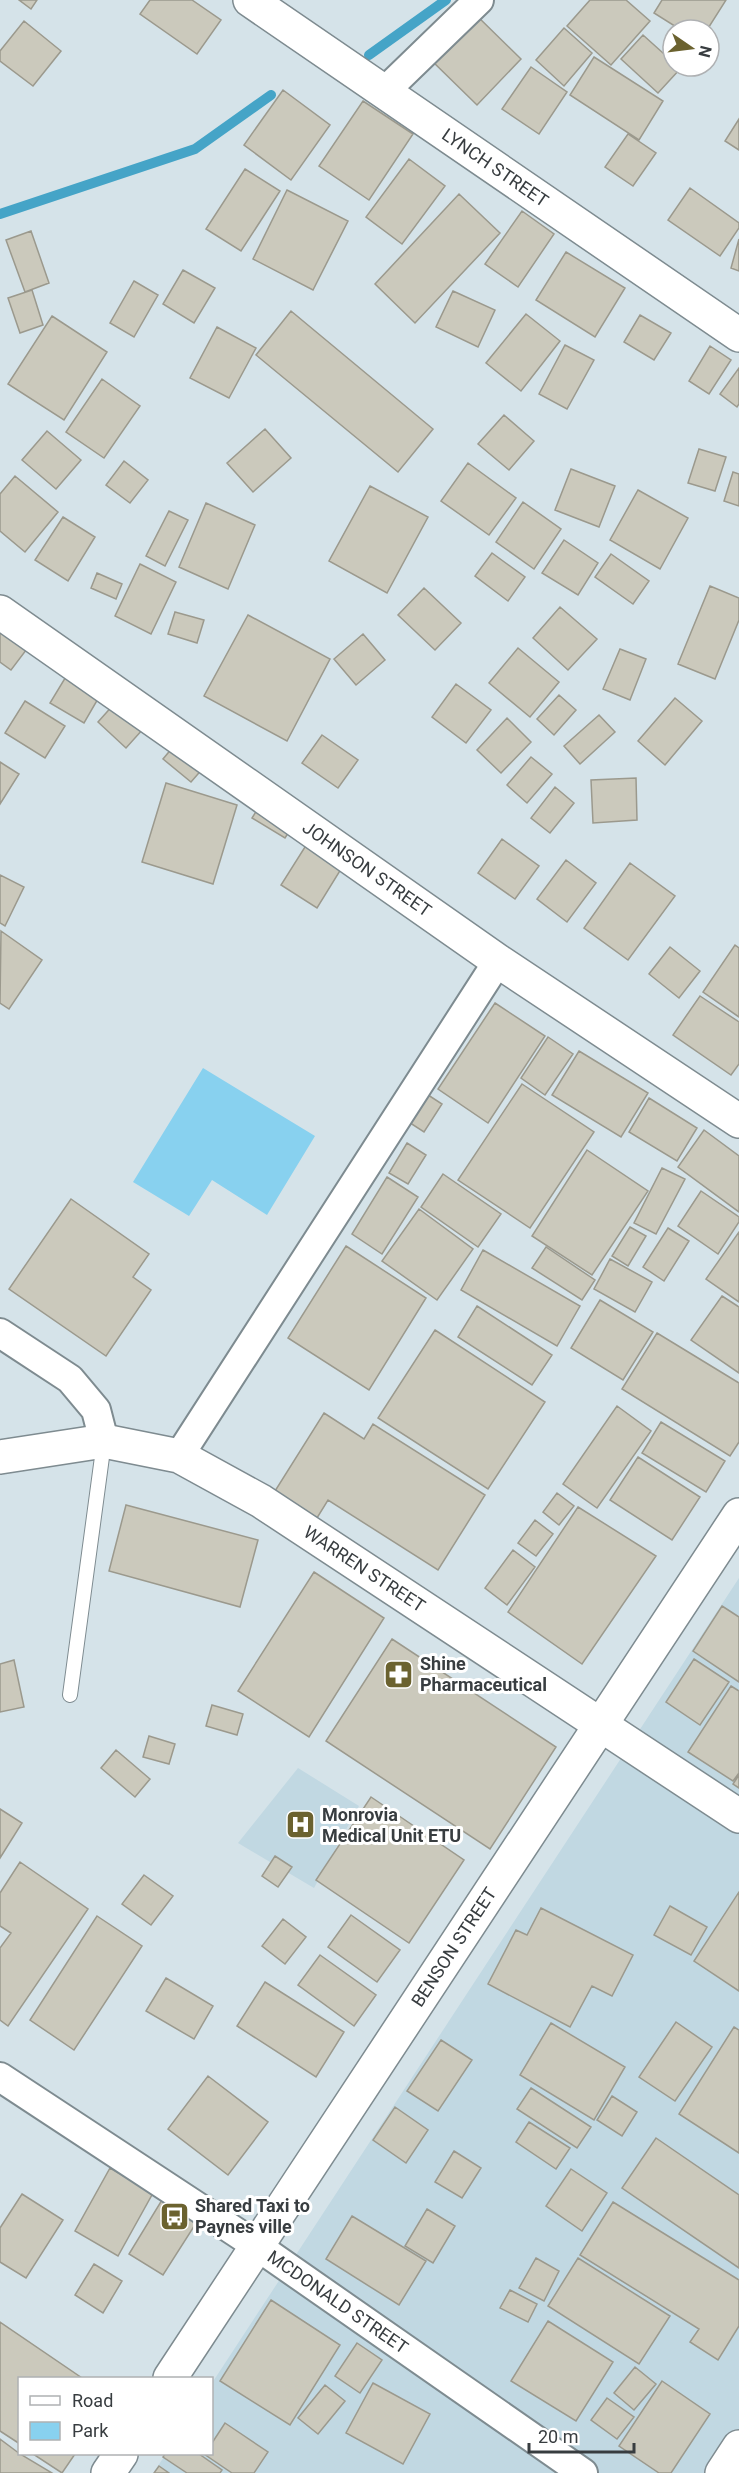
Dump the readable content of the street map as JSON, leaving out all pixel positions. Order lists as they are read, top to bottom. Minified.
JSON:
{"streets":{"street":["LYNCH STREET","JOHNSON STREET","WARREN STREET","BENSON STREET","MCDONALD STREET"]},"crossings":[["WARREN STREET","BENSON STREET"],["BENSON STREET","MCDONALD STREET"]],"places":{"pharmacy":["Shine Pharmaceutical"],"hospital":["Monrovia Medical Unit ETU"],"bus stop":["Shared Taxi to Paynes ville"]},"legend":["Road","Park"],"scale_bar":"20 m","north":"right"}
